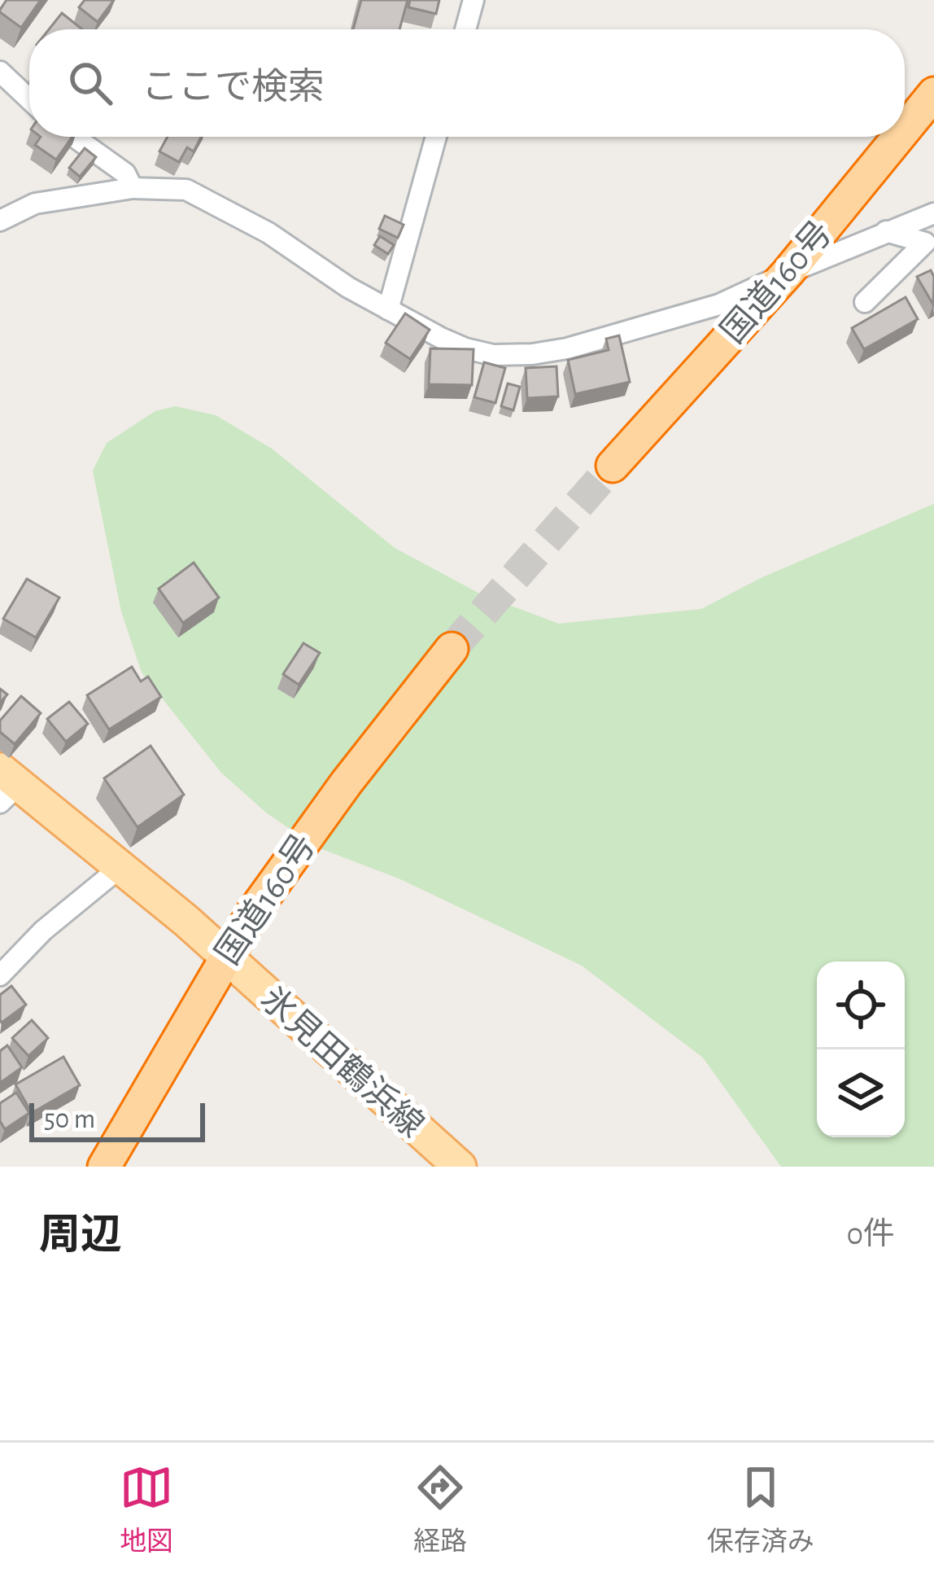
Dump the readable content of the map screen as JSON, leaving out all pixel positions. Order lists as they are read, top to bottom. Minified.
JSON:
{"streets":{"highway":["国道160号"],"main road":["氷見田鶴浜線"]},"crossings":[["国道160号","氷見田鶴浜線"]],"scale_bar":"50 m","page":{"search":"ここで検索","scale":"50 m","heading":["周辺","0件"],"nav":["地図","経路","保存済み"]}}
